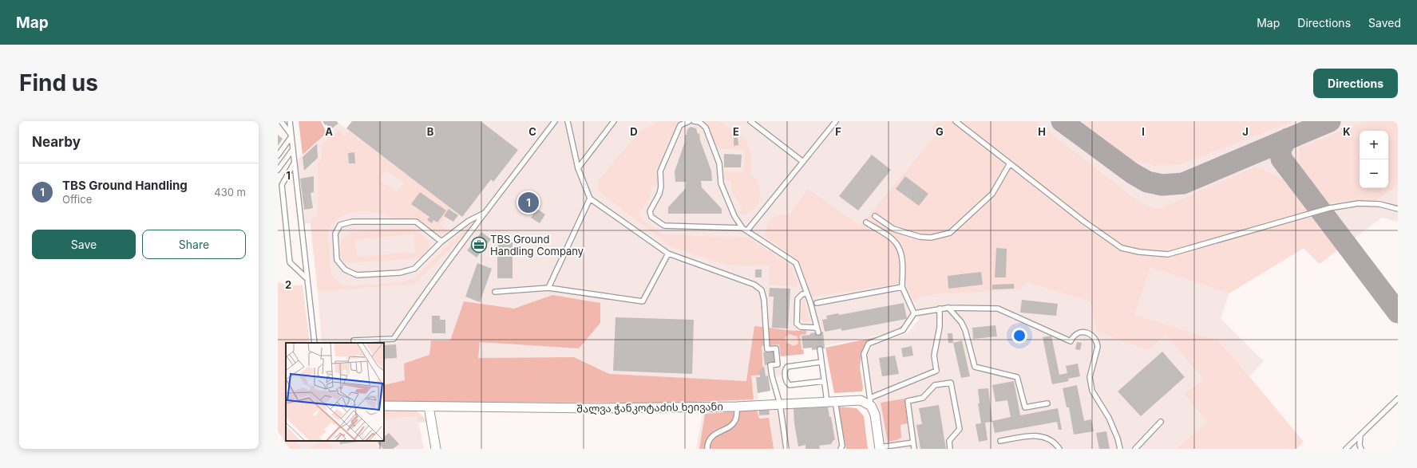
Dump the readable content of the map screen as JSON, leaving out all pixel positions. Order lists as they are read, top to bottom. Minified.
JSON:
{"streets":{"street":["შალვა ჭანკოტაძის ხეივანი"]},"places":{"office":["TBS Ground Handling Company"]},"page":{"header":"Map","nav":["Map","Directions","Saved"],"buttons":["Directions",["Save","Share"]],"title":"Find us","heading":"Nearby","map_buttons":["+","−"],"list":[{"mark":"1","name":"TBS Ground Handling","note":"Office","value":"430 m"}],"pins":"1"},"grid":{"columns":["A","B","C","D","E","F","G","H","I","J","K"],"rows":["1","2"]}}
